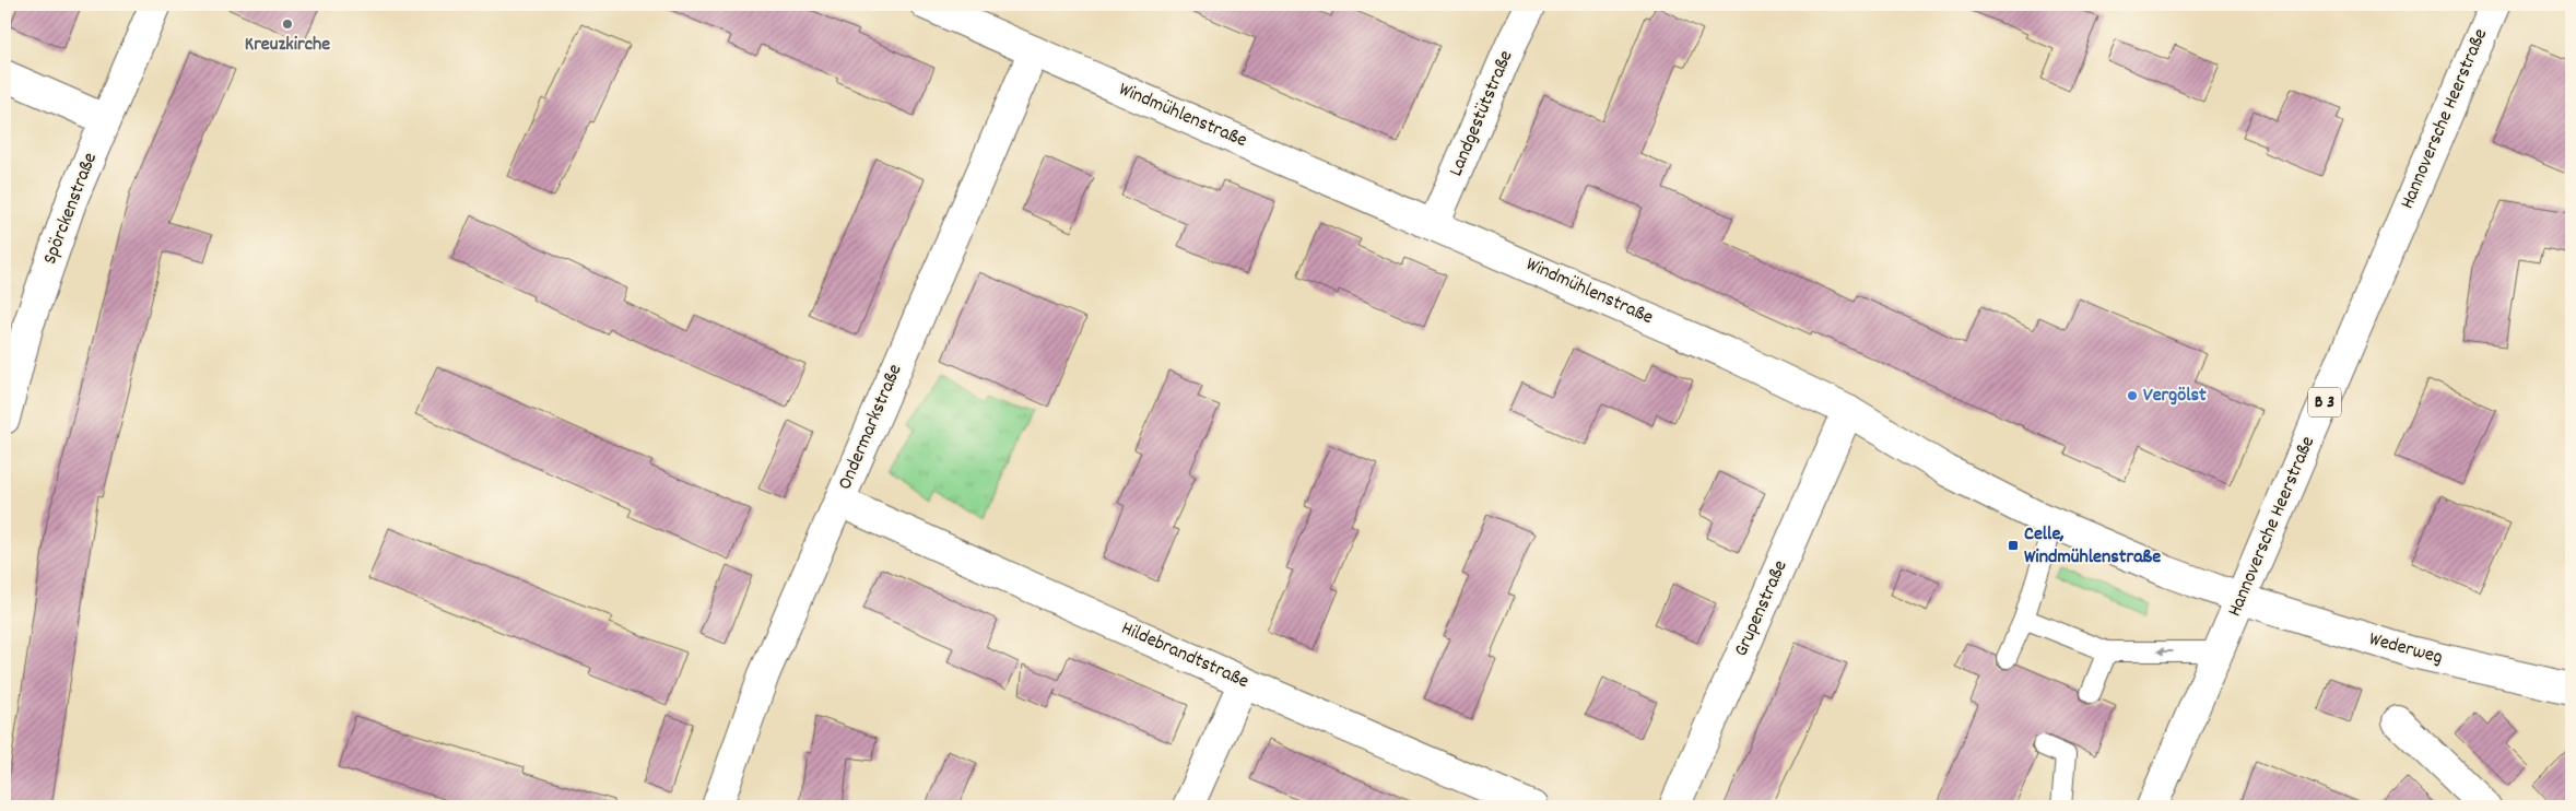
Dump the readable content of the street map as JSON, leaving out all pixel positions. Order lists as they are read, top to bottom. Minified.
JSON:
{"streets":{"street":["Landgestütstraße","Windmühlenstraße","Hannoversche Heerstraße","Spörckenstraße","B 3","Ondermarkstraße","Grupenstraße","Wederweg","Hildebrandtstraße"]},"crossings":[["Landgestütstraße","Windmühlenstraße"],["Windmühlenstraße","Hannoversche Heerstraße"],["Windmühlenstraße","Ondermarkstraße"],["Windmühlenstraße","Grupenstraße"],["Windmühlenstraße","Wederweg"],["Hannoversche Heerstraße","Wederweg"],["Ondermarkstraße","Hildebrandtstraße"]],"places":{"other":["Kreuzkirche","Vergölst"],"transit":["Celle, Windmühlenstraße"]}}
